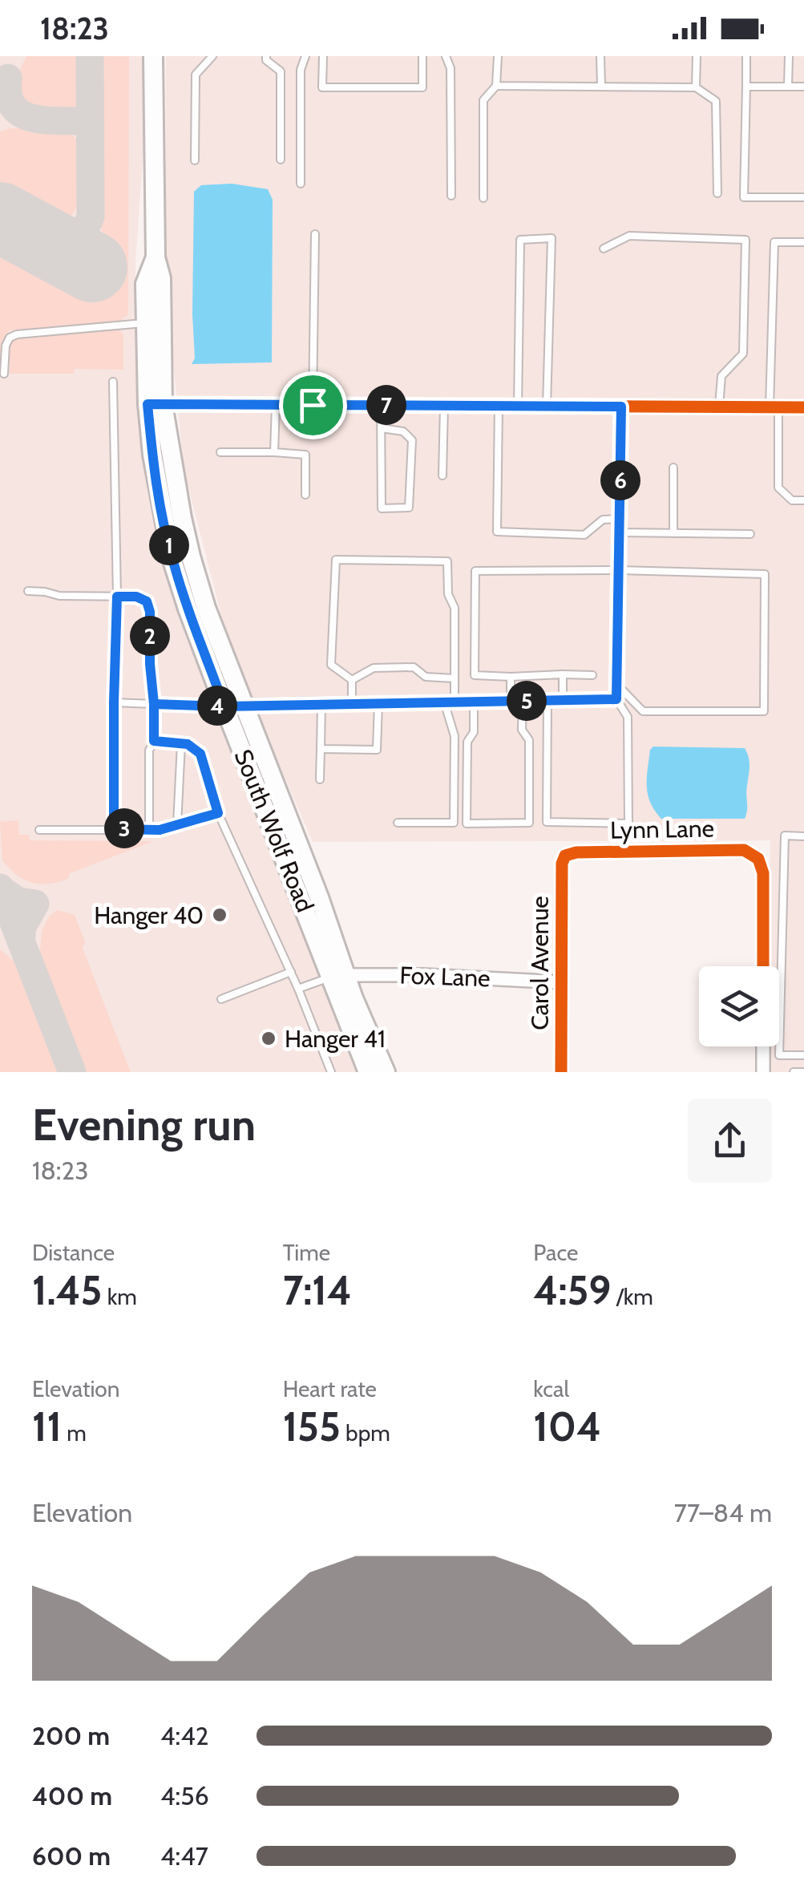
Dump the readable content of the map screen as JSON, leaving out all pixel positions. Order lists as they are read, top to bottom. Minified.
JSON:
{"streets":{"main road":["South Wolf Road"],"street":["Lynn Lane","Carol Avenue","Fox Lane"]},"crossings":[["Lynn Lane","Carol Avenue"],["South Wolf Road","Fox Lane"],["Carol Avenue","Fox Lane"]],"places":["Hanger 40","Hanger 41"],"page":{"status":"18:23","pins":["7","6","1","2","5","4","3"],"heading":["Evening run","18:23"],"stats":[["Distance","1.45 km"],["Time","7:14"],["Pace","4:59 /km"],["Elevation","11 m"],["Heart rate","155 bpm"],["kcal","104"]],"chart":["Elevation","77–84 m"],"list":[{"name":"200 m","note":"4:42"},{"name":"400 m","note":"4:56"},{"name":"600 m","note":"4:47"}]}}
